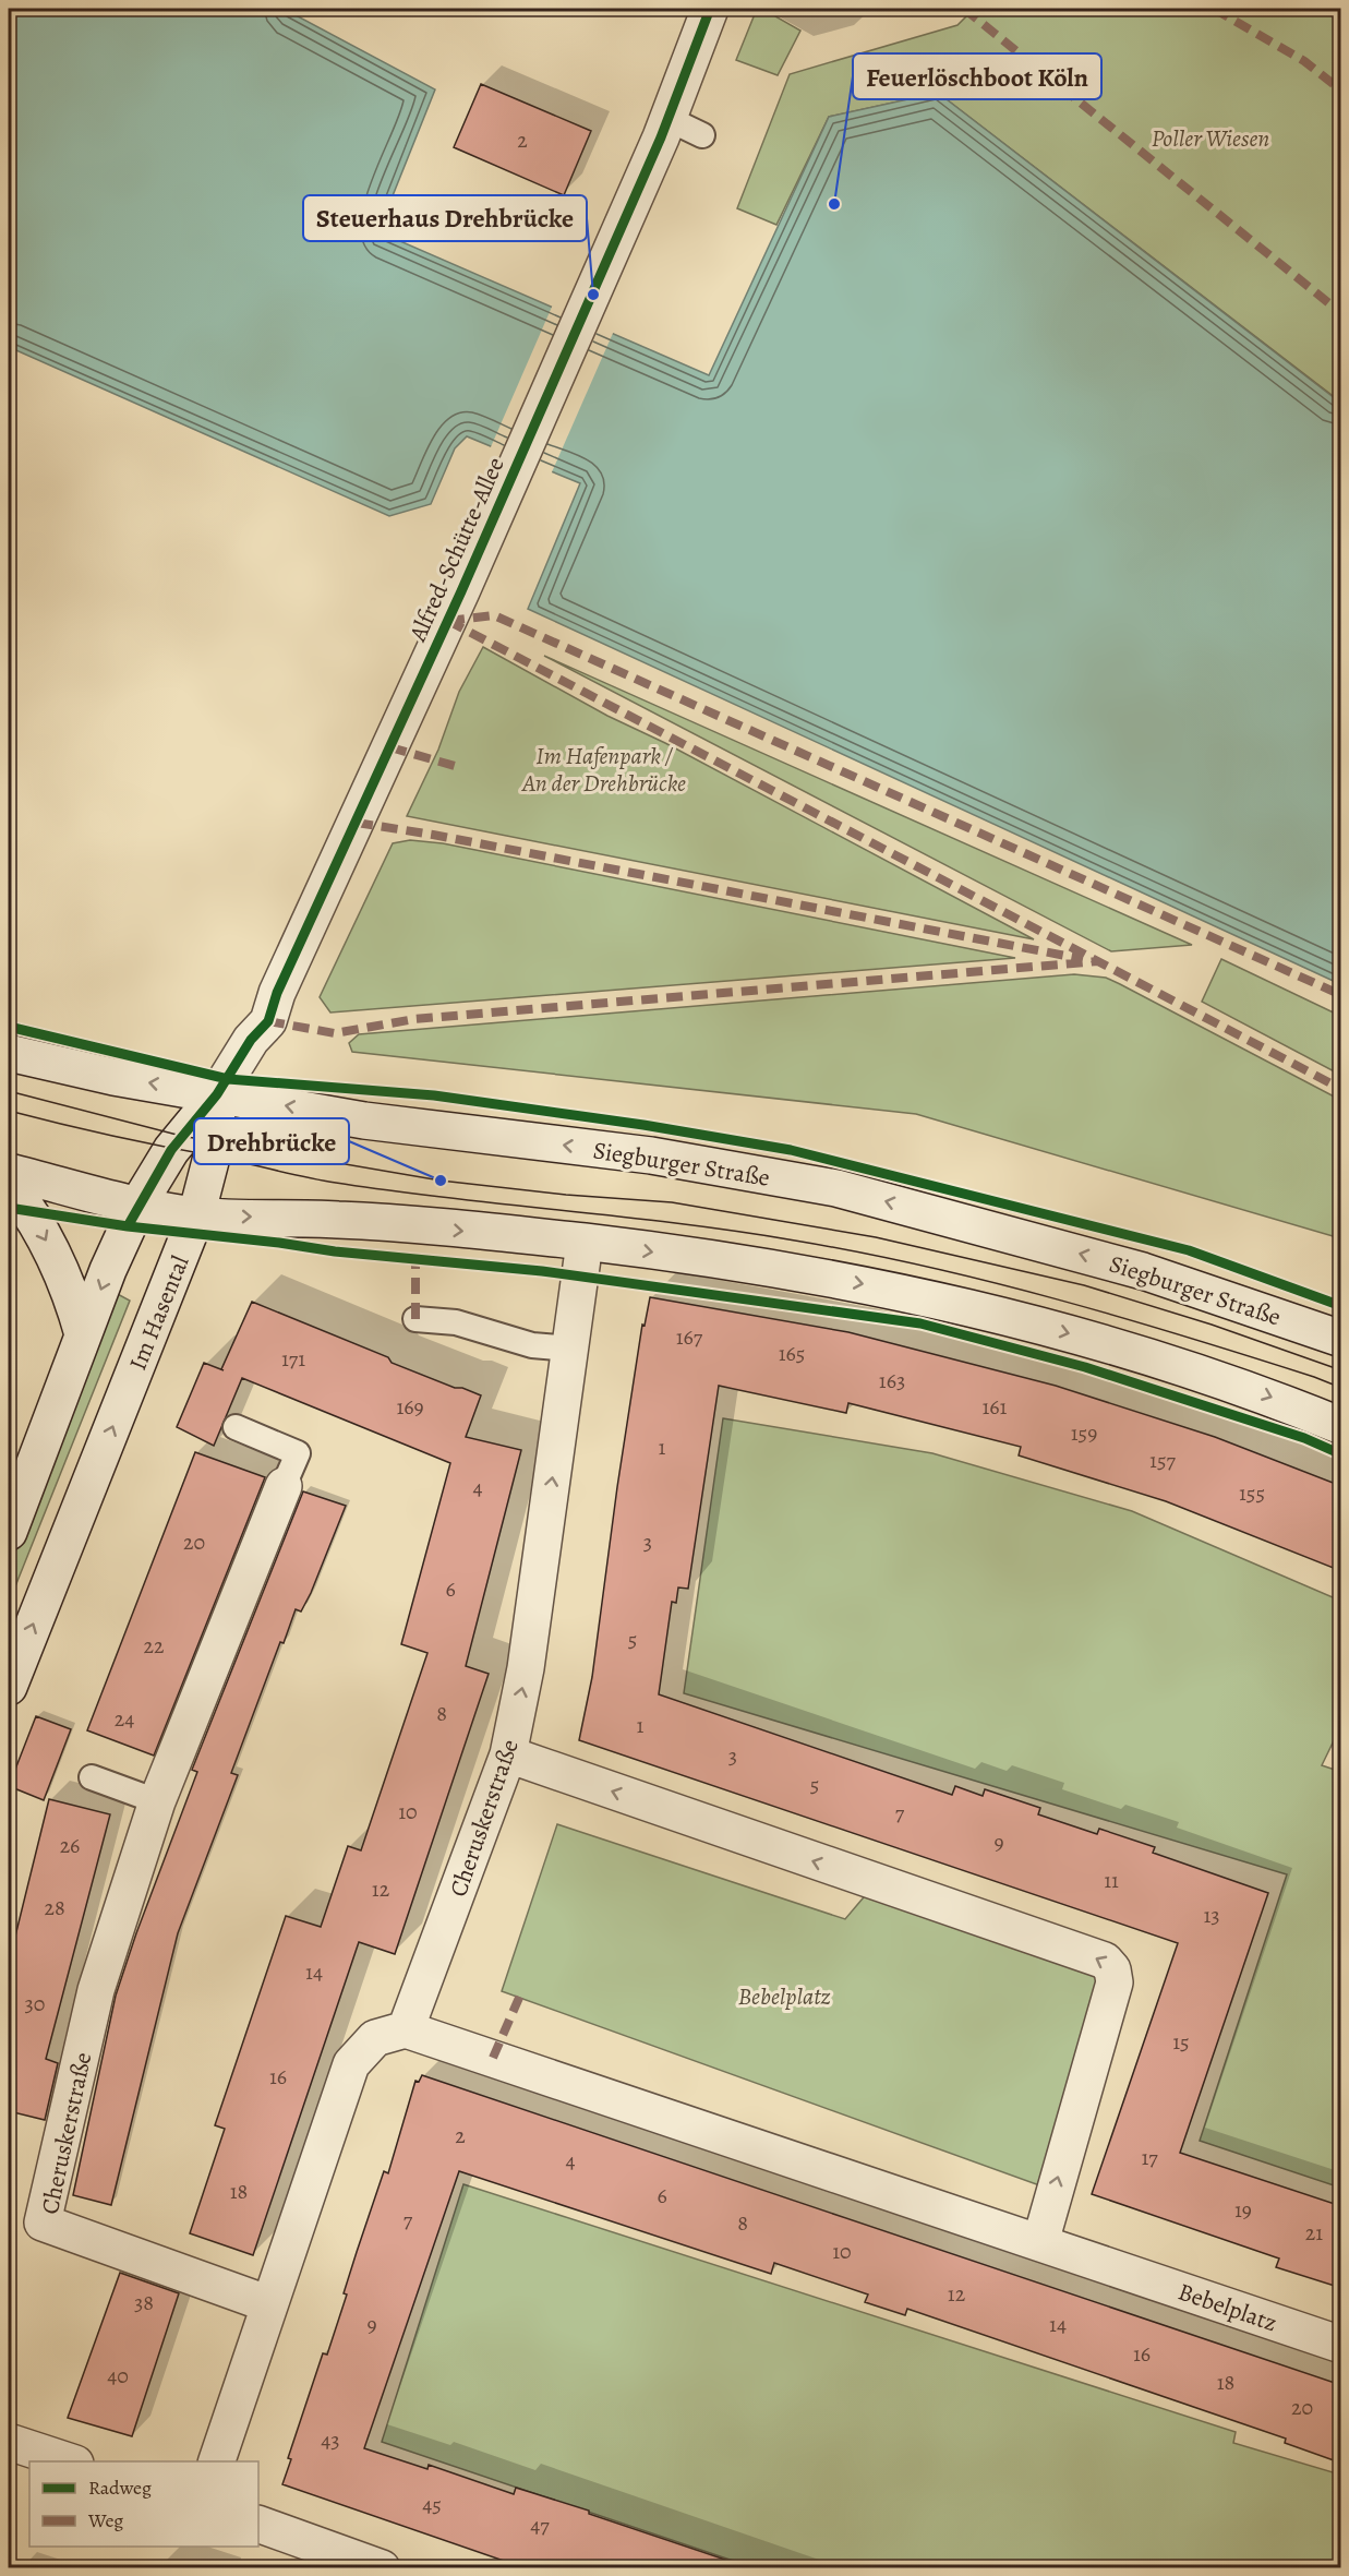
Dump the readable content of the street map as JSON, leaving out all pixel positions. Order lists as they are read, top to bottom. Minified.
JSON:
{"streets":{"street":["Alfred-Schütte-Allee","Siegburger Straße","Im Hasental","Cheruskerstraße","Bebelplatz"]},"crossings":[["Alfred-Schütte-Allee","Siegburger Straße"],["Alfred-Schütte-Allee","Im Hasental"],["Siegburger Straße","Im Hasental"],["Cheruskerstraße","Bebelplatz"]],"parks":["Poller Wiesen","Im Hafenpark / An der Drehbrücke","Bebelplatz"],"places":["Feuerlöschboot Köln","Steuerhaus Drehbrücke","Drehbrücke"],"house_numbers":["2","167","165","171","163","169","161","159","1","157","4","155","20","3","6","5","22","8","24","1","3","5","10","7","9","26","11","12","28","13","14","30","15","16","2","17","4","18","6","19","7","8","21","10","12","38","9","14","16","40","18","20","43","45","47"],"legend":["Radweg","Weg"]}
